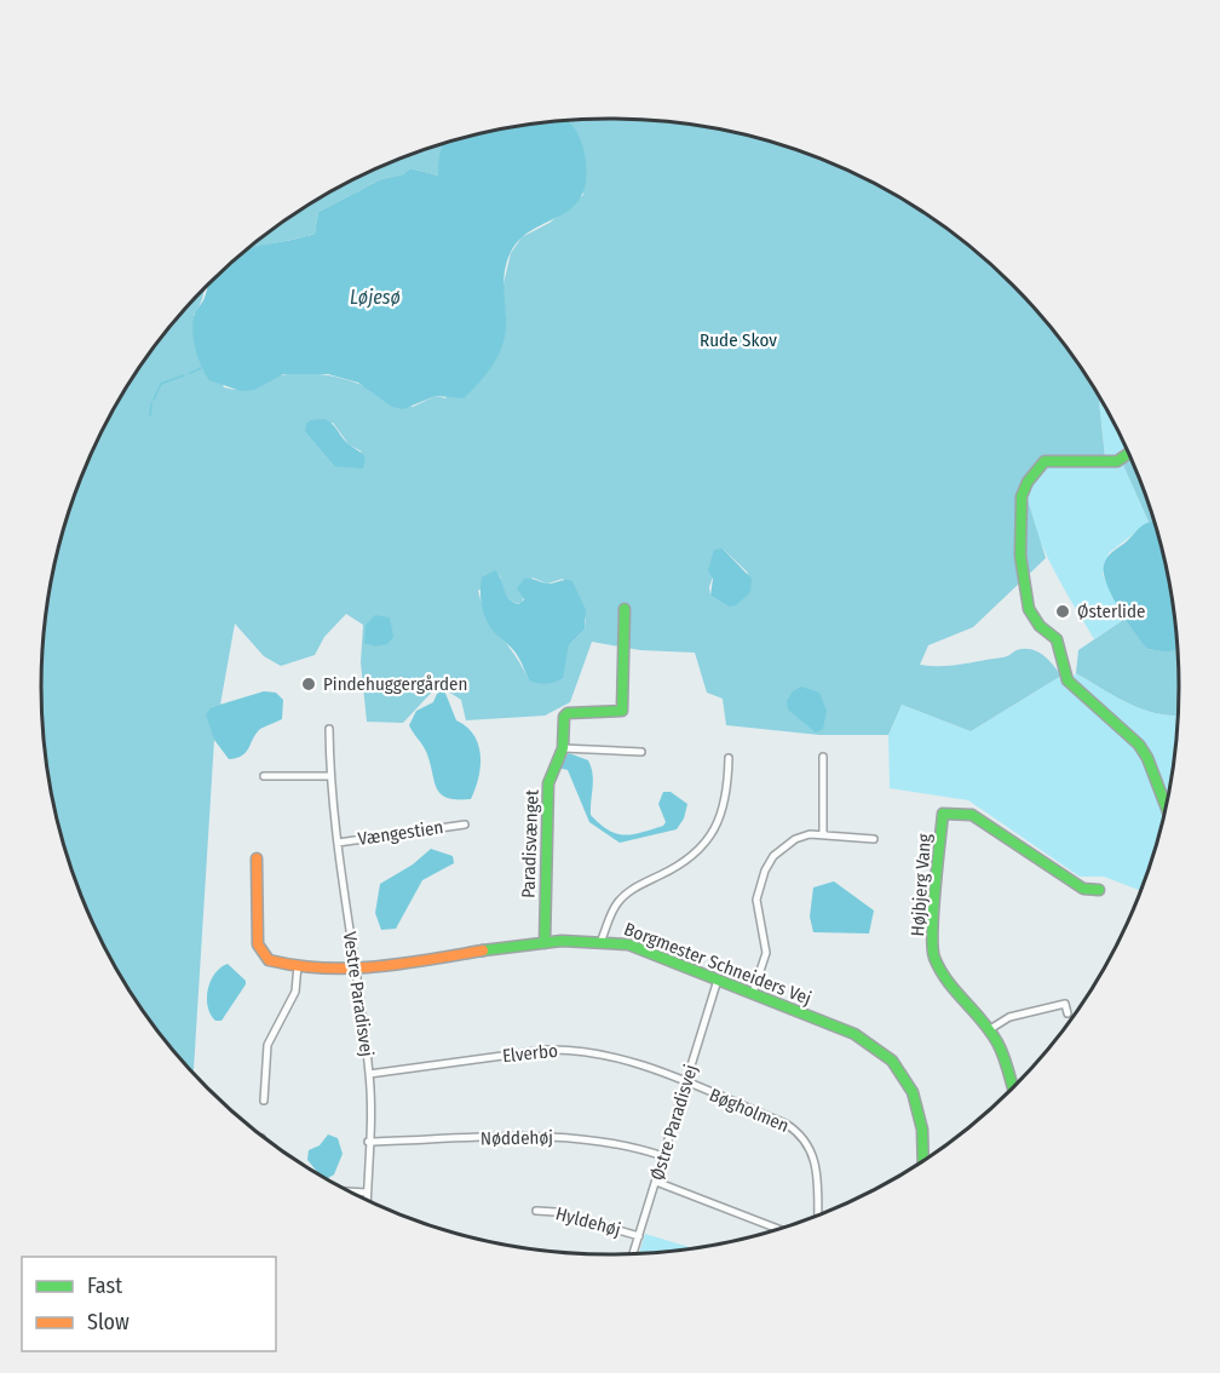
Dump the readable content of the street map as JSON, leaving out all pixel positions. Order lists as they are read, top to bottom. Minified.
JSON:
{"streets":{"street":["Vængestien","Paradisvænget","Højbjerg Vang","Borgmester Schneiders Vej","Vestre Paradisvej","Elverbo","Bøgholmen","Østre Paradisvej","Nøddehøj","Hyldehøj"]},"crossings":[["Vængestien","Vestre Paradisvej"],["Paradisvænget","Borgmester Schneiders Vej"],["Borgmester Schneiders Vej","Vestre Paradisvej"],["Borgmester Schneiders Vej","Østre Paradisvej"],["Vestre Paradisvej","Elverbo"],["Vestre Paradisvej","Nøddehøj"],["Elverbo","Bøgholmen"],["Elverbo","Østre Paradisvej"],["Bøgholmen","Østre Paradisvej"],["Østre Paradisvej","Nøddehøj"],["Østre Paradisvej","Hyldehøj"]],"water":["Løjesø"],"parks":["Rude Skov"],"places":["Østerlide","Pindehuggergården"],"legend":["Fast","Slow"]}
